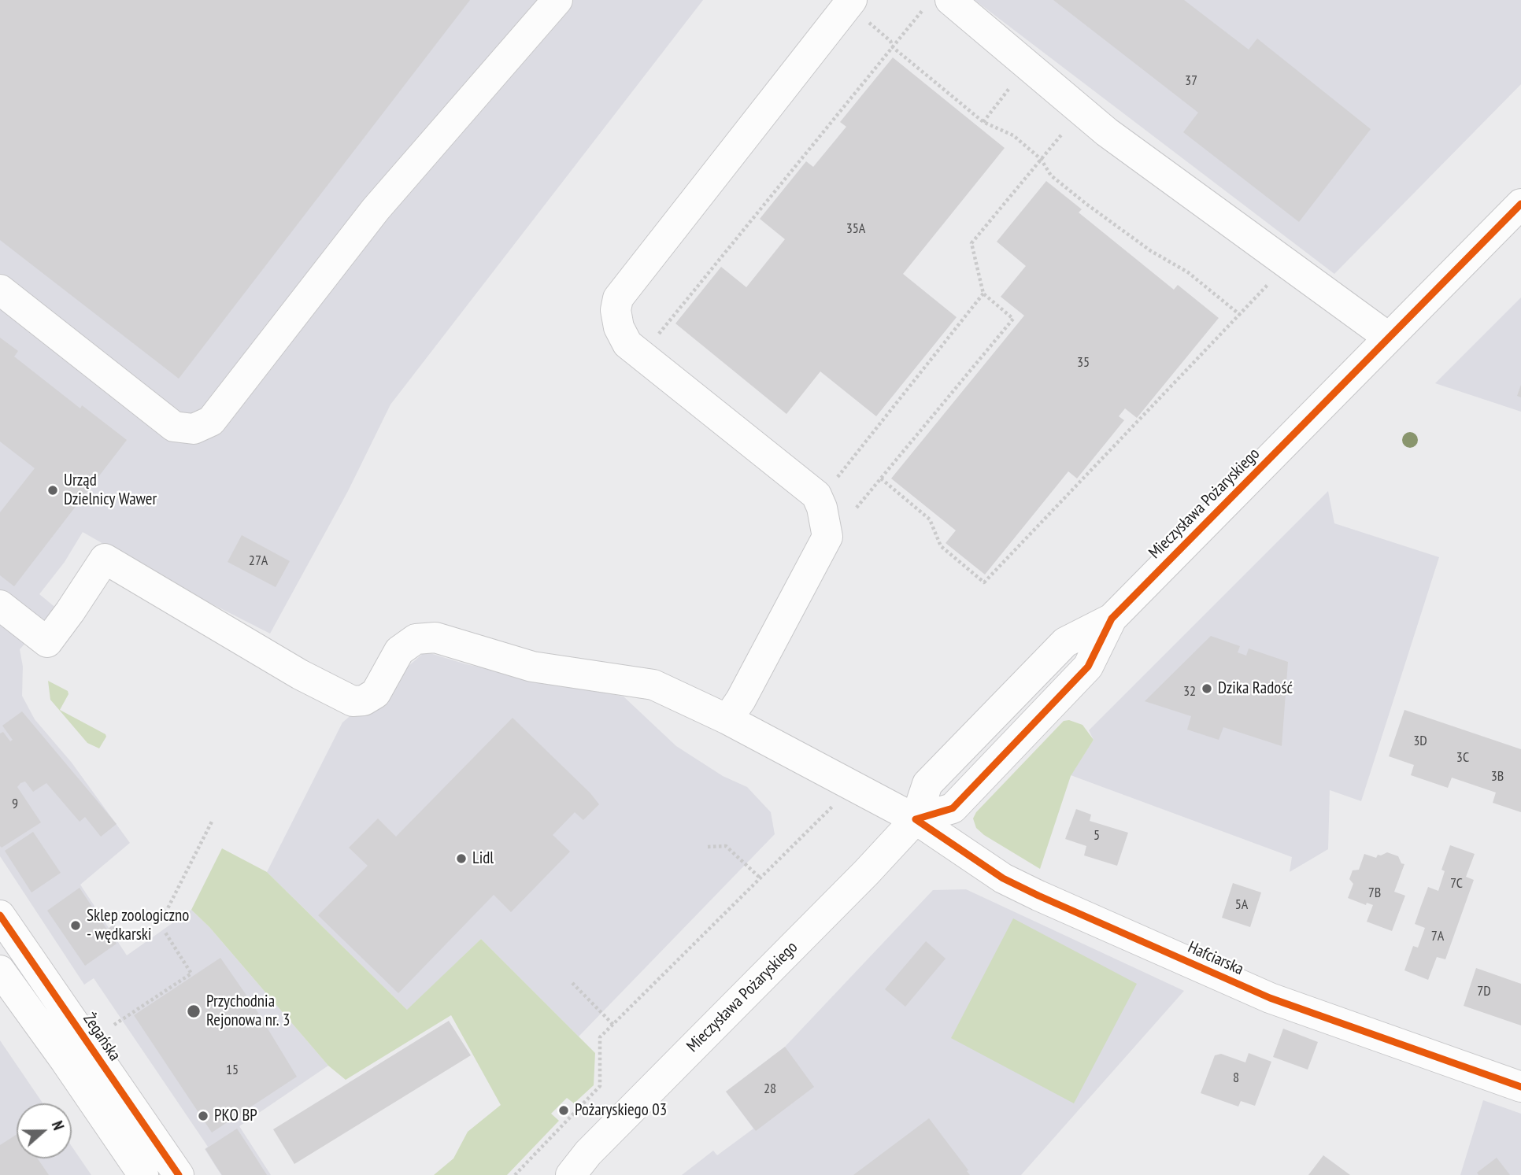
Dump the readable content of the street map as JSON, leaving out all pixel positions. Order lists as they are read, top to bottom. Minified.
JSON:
{"streets":{"street":["Mieczysława Pożaryskiego","Hafciarska","Żegańska"]},"crossings":[["Mieczysława Pożaryskiego","Hafciarska"]],"places":["Urząd Dzielnicy Wawer","Dzika Radość","Lidl","Sklep zoologiczno - wędkarski","Przychodnia Rejonowa nr. 3","Pożaryskiego 03","PKO BP"],"house_numbers":["37","35A","35","27A","32","3D","3C","3B","9","5","7C","7B","5A","7A","7D","15","8","28"],"north":"right"}
